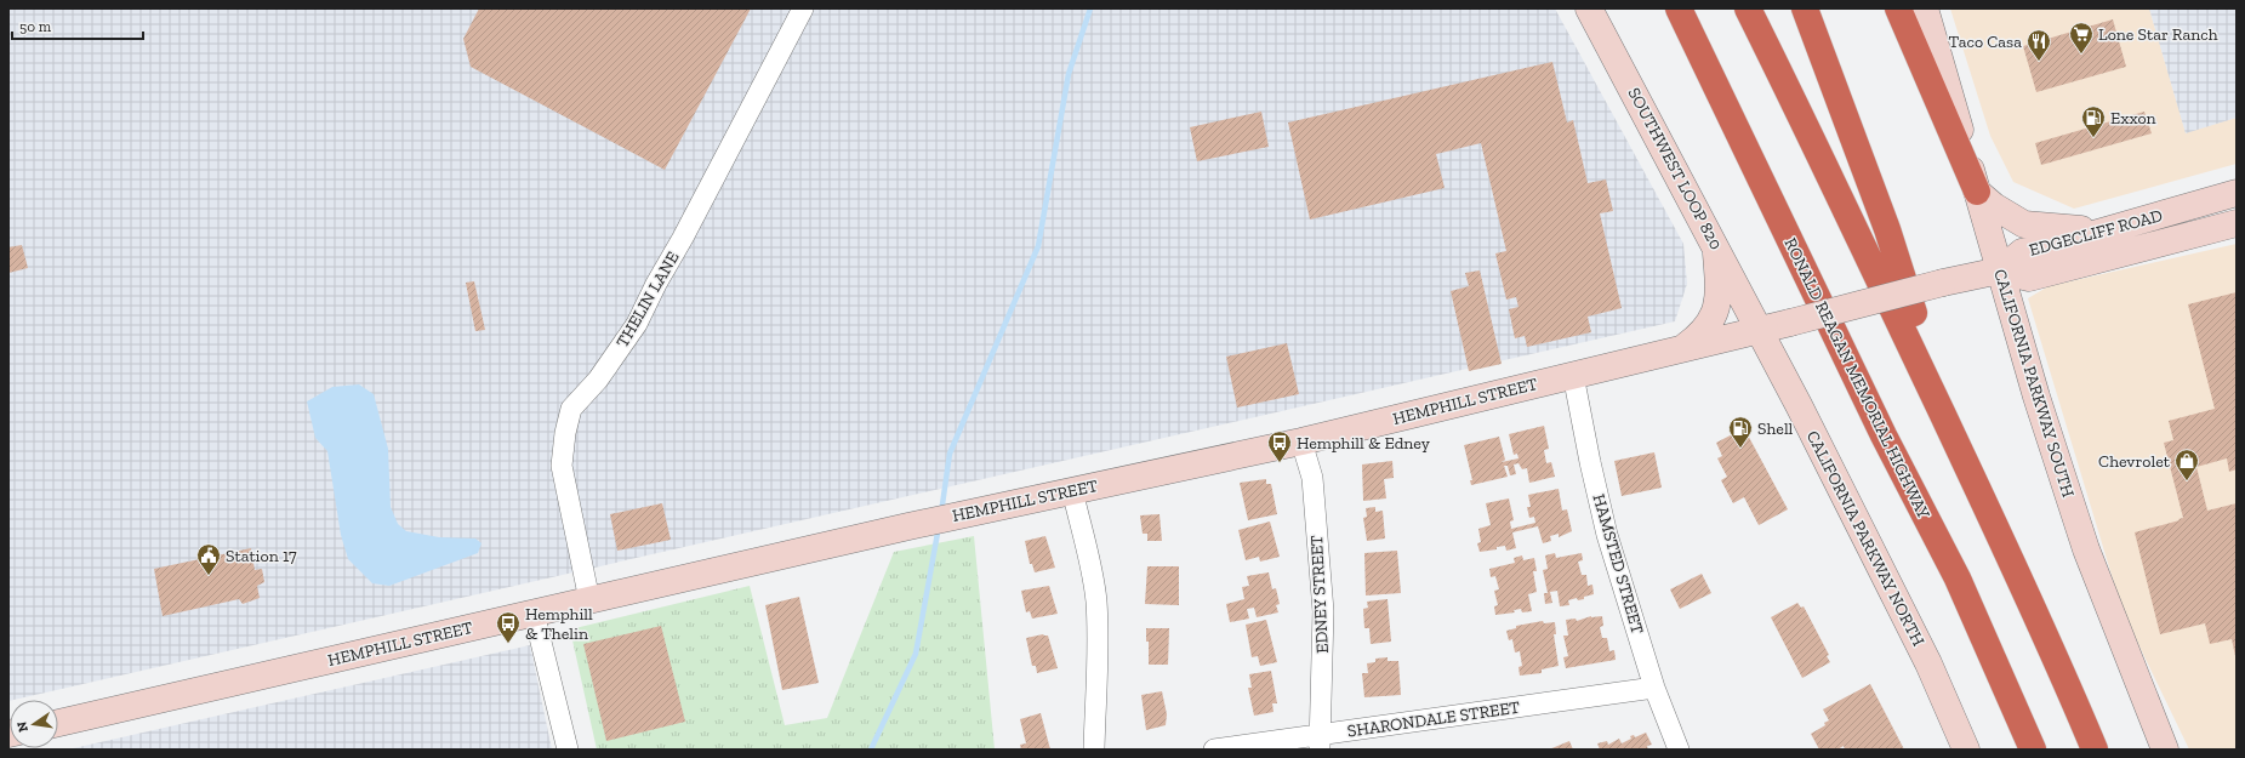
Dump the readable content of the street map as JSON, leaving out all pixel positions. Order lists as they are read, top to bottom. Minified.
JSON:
{"streets":{"highway":["RONALD REAGAN MEMORIAL HIGHWAY"],"main road":["SOUTHWEST LOOP 820","EDGECLIFF ROAD","CALIFORNIA PARKWAY SOUTH","HEMPHILL STREET","CALIFORNIA PARKWAY NORTH"],"street":["THELIN LANE","HAMSTED STREET","EDNEY STREET","SHARONDALE STREET"]},"crossings":[["SOUTHWEST LOOP 820","HEMPHILL STREET"],["SOUTHWEST LOOP 820","CALIFORNIA PARKWAY NORTH"],["EDGECLIFF ROAD","CALIFORNIA PARKWAY SOUTH"],["EDGECLIFF ROAD","HEMPHILL STREET"],["THELIN LANE","HEMPHILL STREET"],["CALIFORNIA PARKWAY SOUTH","HEMPHILL STREET"],["HEMPHILL STREET","CALIFORNIA PARKWAY NORTH"],["HEMPHILL STREET","HAMSTED STREET"],["HEMPHILL STREET","EDNEY STREET"],["HAMSTED STREET","SHARONDALE STREET"],["EDNEY STREET","SHARONDALE STREET"]],"places":{"supermarket":["Lone Star Ranch"],"restaurant":["Taco Casa"],"fuel station":["Exxon","Shell"],"bus stop":["Hemphill & Edney","Hemphill & Thelin"],"shop":["Chevrolet"],"public building":["Station 17"]},"scale_bar":"50 m","north":"left"}
